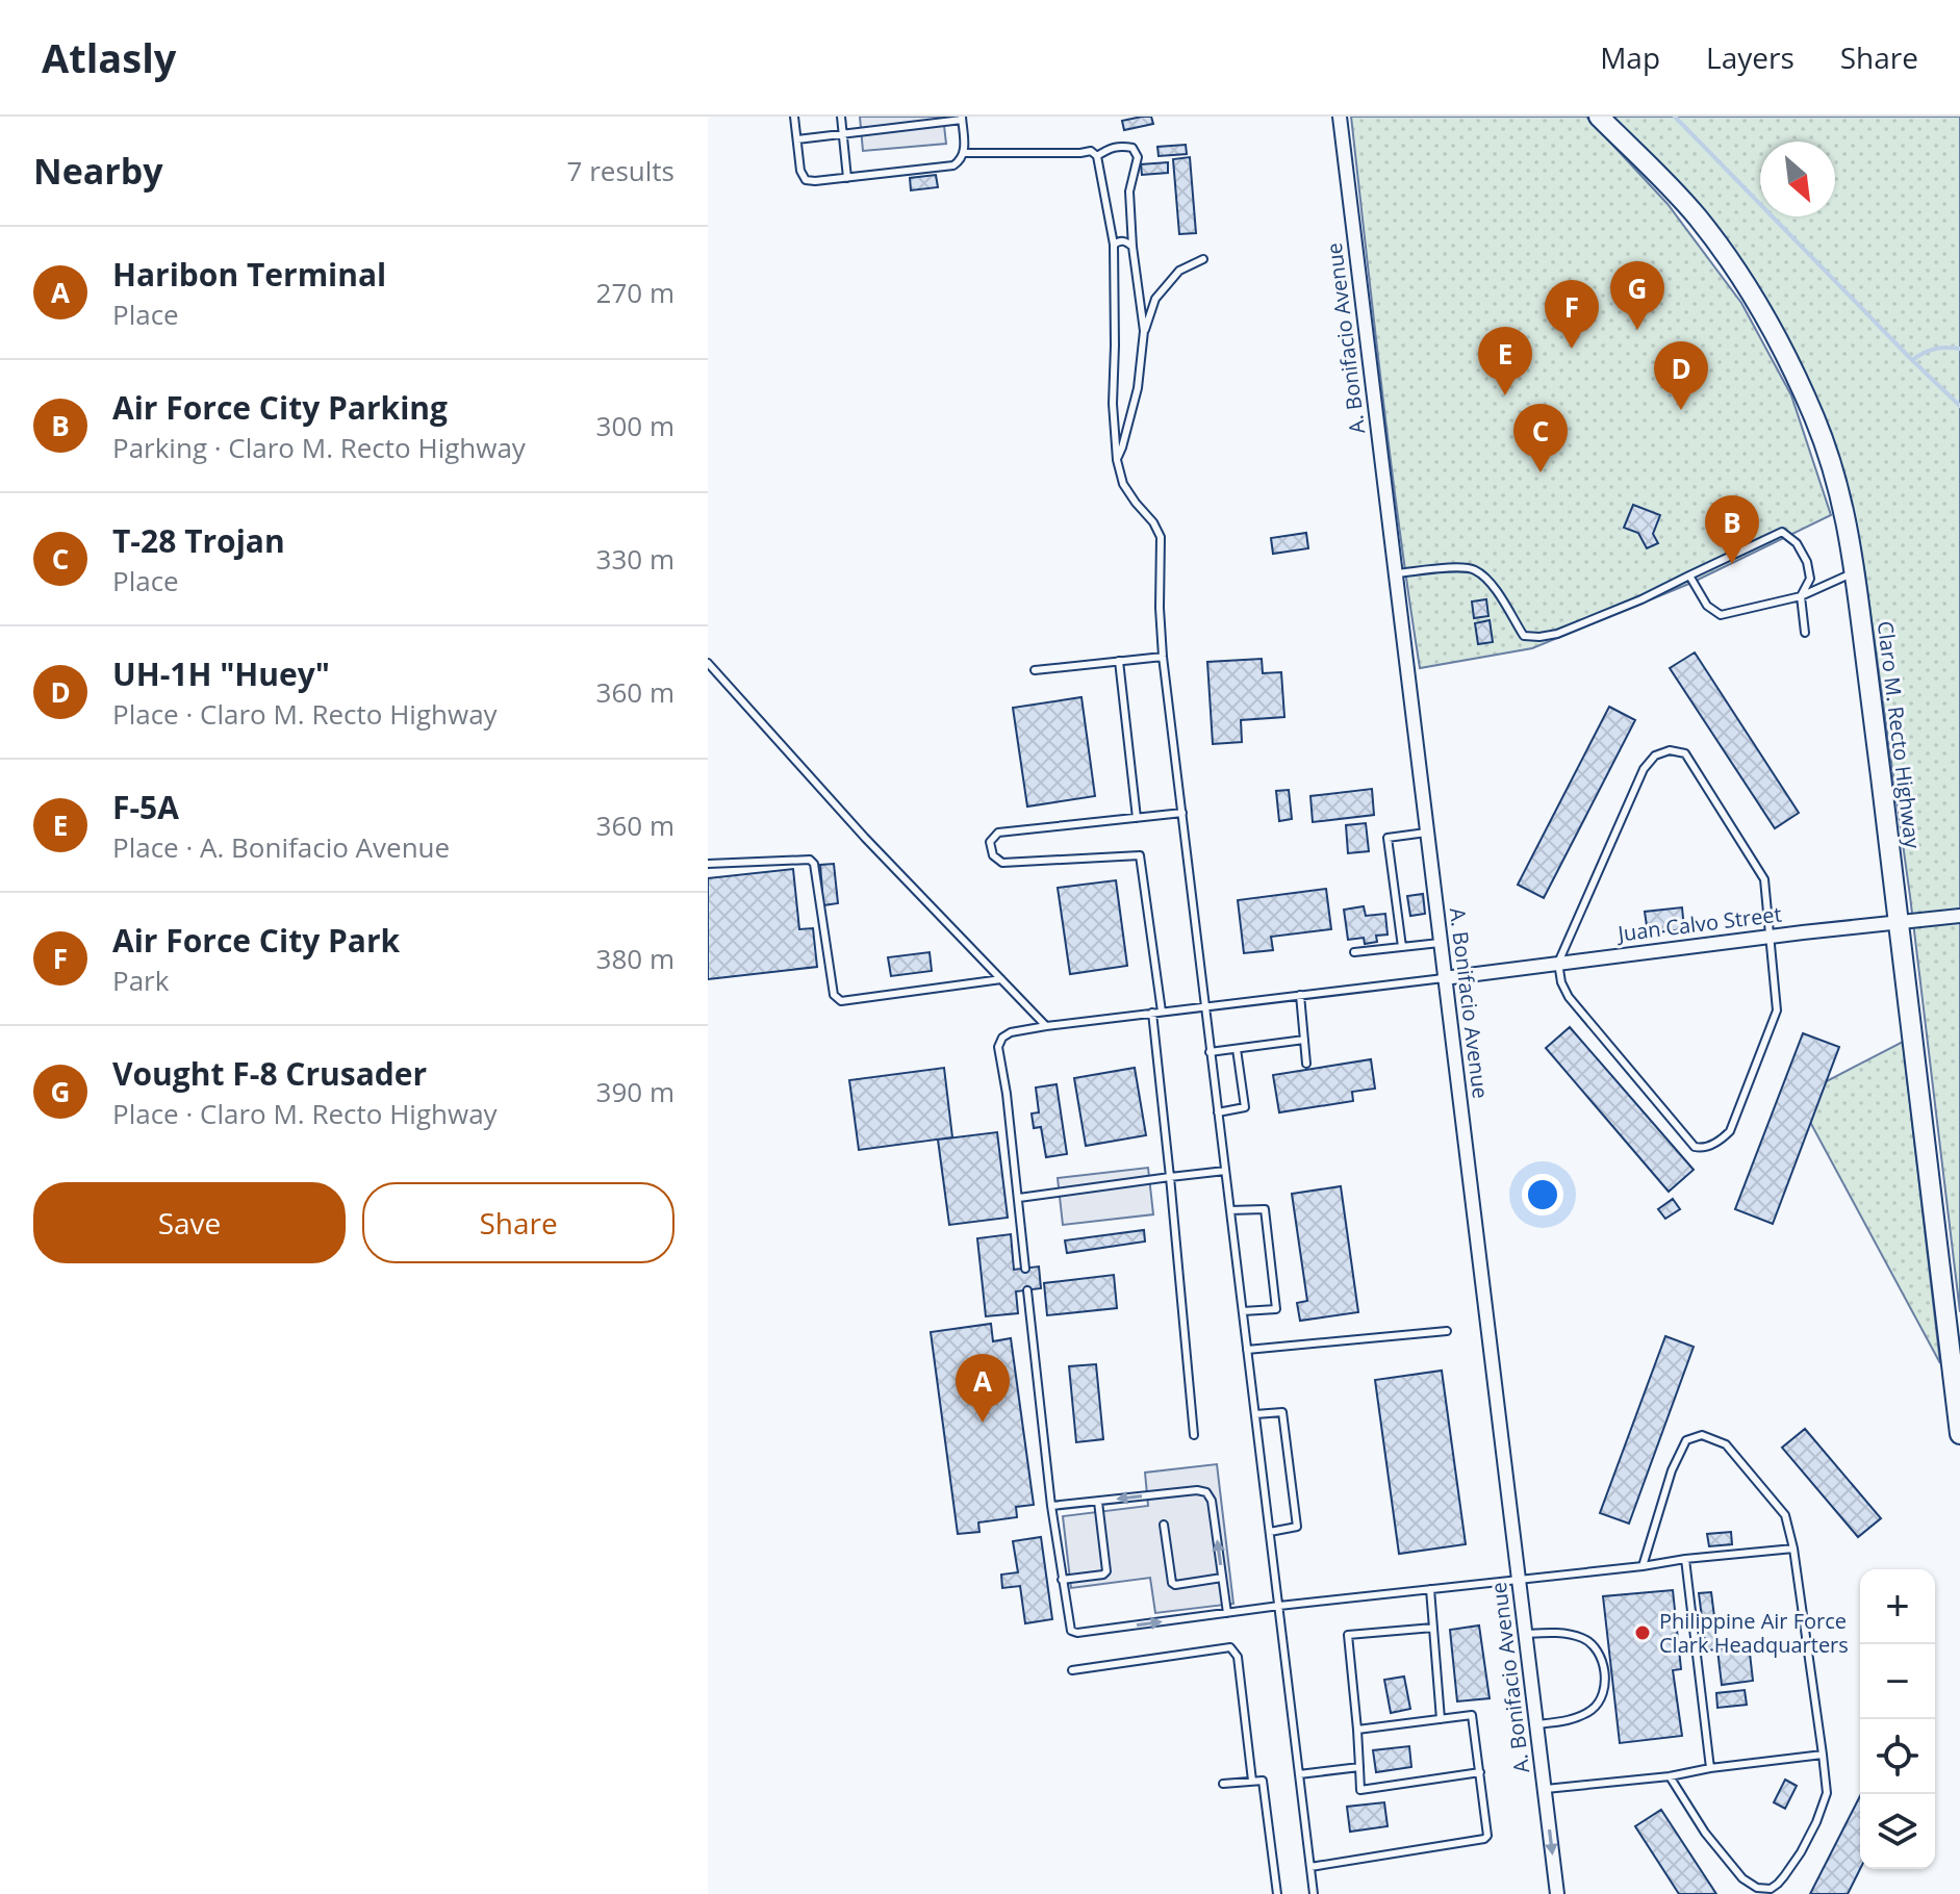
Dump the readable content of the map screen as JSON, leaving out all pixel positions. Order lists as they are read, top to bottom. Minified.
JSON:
{"streets":{"main road":["Claro M. Recto Highway"],"street":["A. Bonifacio Avenue","Juan Calvo Street"]},"crossings":[["A. Bonifacio Avenue","Juan Calvo Street"],["Claro M. Recto Highway","Juan Calvo Street"]],"places":["Philippine Air Force Clark Headquarters"],"north":"bottom right","page":{"header":"Atlasly","nav":["Map","Layers","Share"],"heading":["Nearby","7 results"],"list":[{"mark":"A","name":"Haribon Terminal","note":"Place","value":"270 m"},{"mark":"B","name":"Air Force City Parking","note":"Parking · Claro M. Recto Highway","value":"300 m"},{"mark":"C","name":"T-28 Trojan","note":"Place","value":"330 m"},{"mark":"D","name":"UH-1H \"Huey\"","note":"Place · Claro M. Recto Highway","value":"360 m"},{"mark":"E","name":"F-5A","note":"Place · A. Bonifacio Avenue","value":"360 m"},{"mark":"F","name":"Air Force City Park","note":"Park","value":"380 m"},{"mark":"G","name":"Vought F-8 Crusader","note":"Place · Claro M. Recto Highway","value":"390 m"}],"pins":["G","F","E","D","C","B","A"],"buttons":["Save","Share"],"map_buttons":["+","−"]}}
